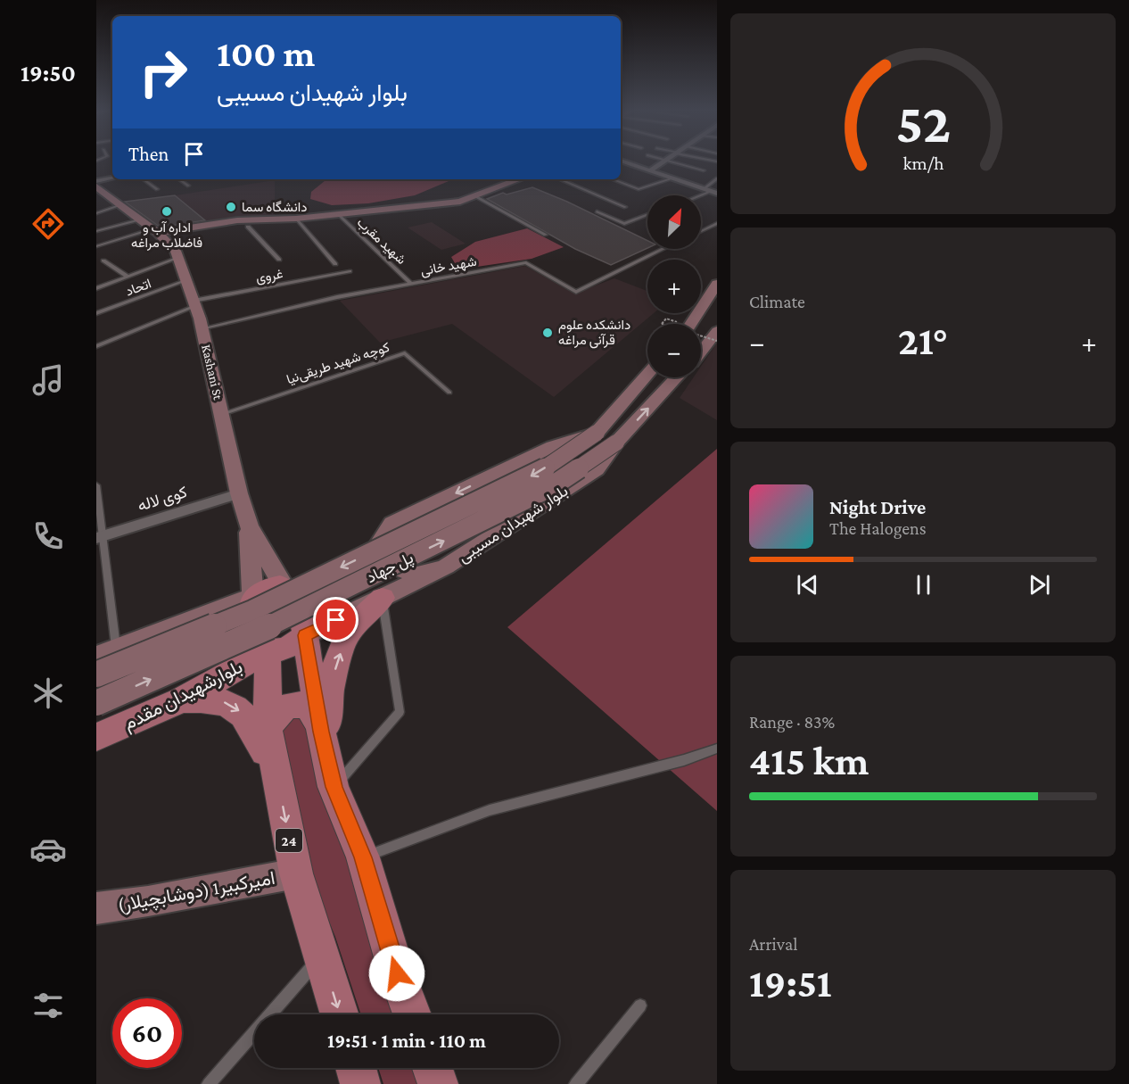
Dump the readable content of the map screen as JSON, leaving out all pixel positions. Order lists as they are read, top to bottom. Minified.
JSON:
{"streets":{"main road":["Kashani St","بلوار شهیدان مسیبی","پل جهاد","بلوارشهیدان مقدم","24","امیرکبیر1 (دوشابچیلار)"],"street":["کوی لاله"],"lane":["شهید مقرب","شهید خانی","غروی","اتحاد","کوچه شهید طریقی‌نیا"]},"crossings":[["شهید مقرب","شهید خانی"],["شهید خانی","Kashani St"],["غروی","Kashani St"],["اتحاد","Kashani St"],["کوچه شهید طریقی‌نیا","Kashani St"],["Kashani St","کوی لاله"],["Kashani St","بلوار شهیدان مسیبی"],["Kashani St","بلوارشهیدان مقدم"],["Kashani St","24"],["بلوار شهیدان مسیبی","پل جهاد"],["بلوار شهیدان مسیبی","بلوارشهیدان مقدم"],["بلوار شهیدان مسیبی","24"],["بلوارشهیدان مقدم","24"],["24","امیرکبیر1 (دوشابچیلار)"]],"places":["دانشگاه سما","اداره آب و فاضلاب مراغه","دانشکده علوم قرآنی مراغه"],"north":"top right","page":{"tabs":"19:50","turn":["100 m","بلوار شهیدان مسیبی"],"then":"Then","map_buttons":["+","−"],"tile":["Climate",["Range · 83%","415 km"],["Arrival","19:51"]],"heat":["−","21°","+"],"song":["Night Drive","The Halogens"],"limit":"60","trip":"19:51 · 1 min · 110 m","gauge":["52","km/h"]}}
